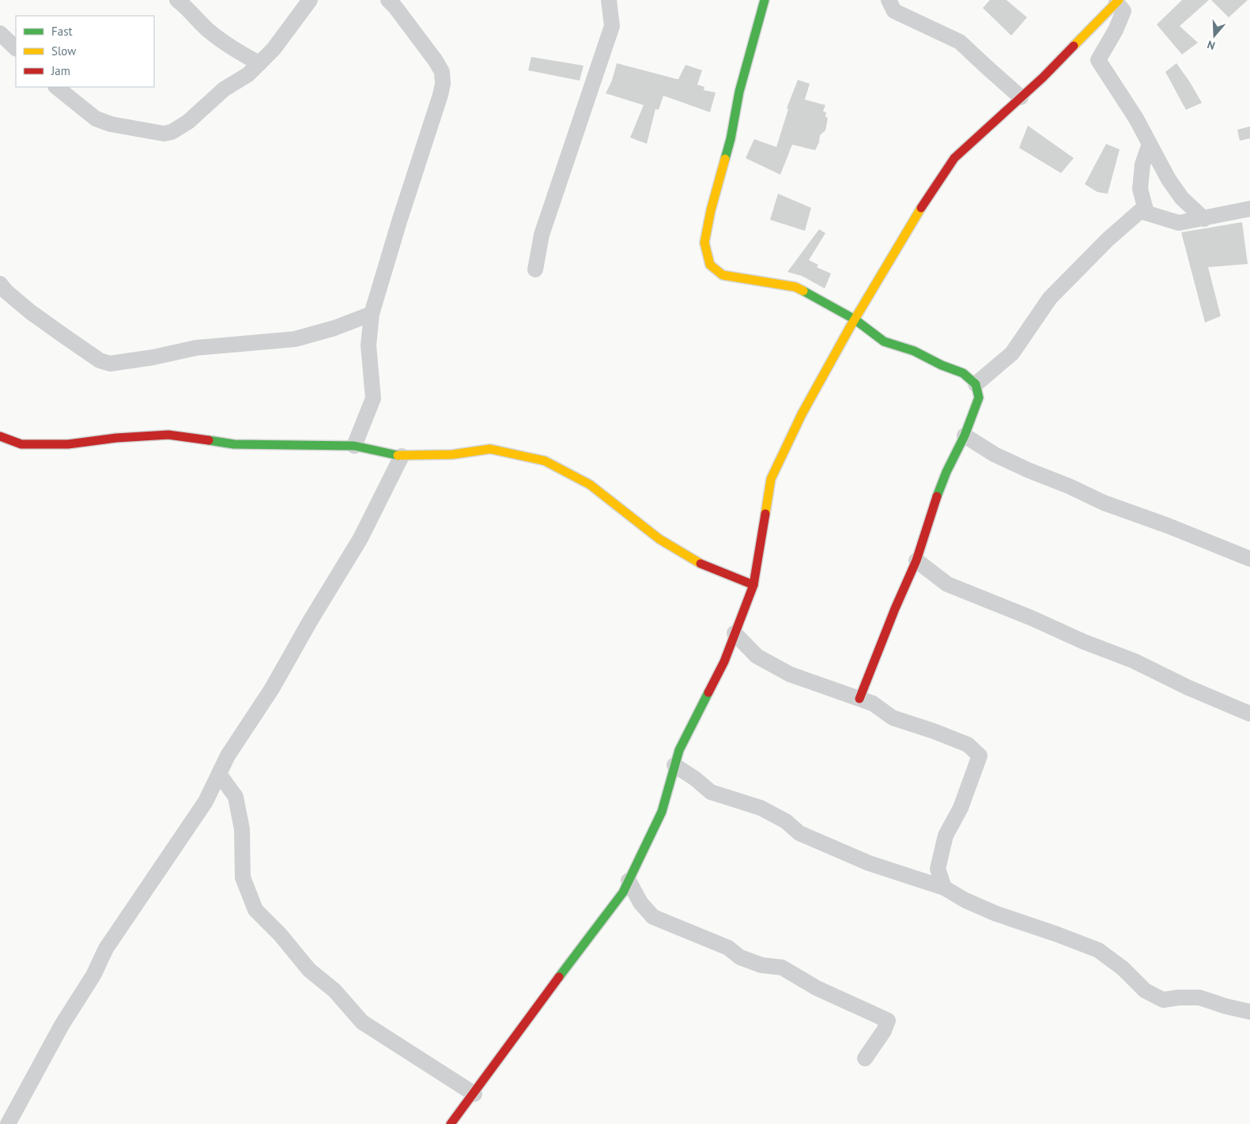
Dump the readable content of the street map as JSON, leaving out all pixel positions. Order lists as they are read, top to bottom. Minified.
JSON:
{"legend":["Fast","Slow","Jam"],"north":"bottom"}
